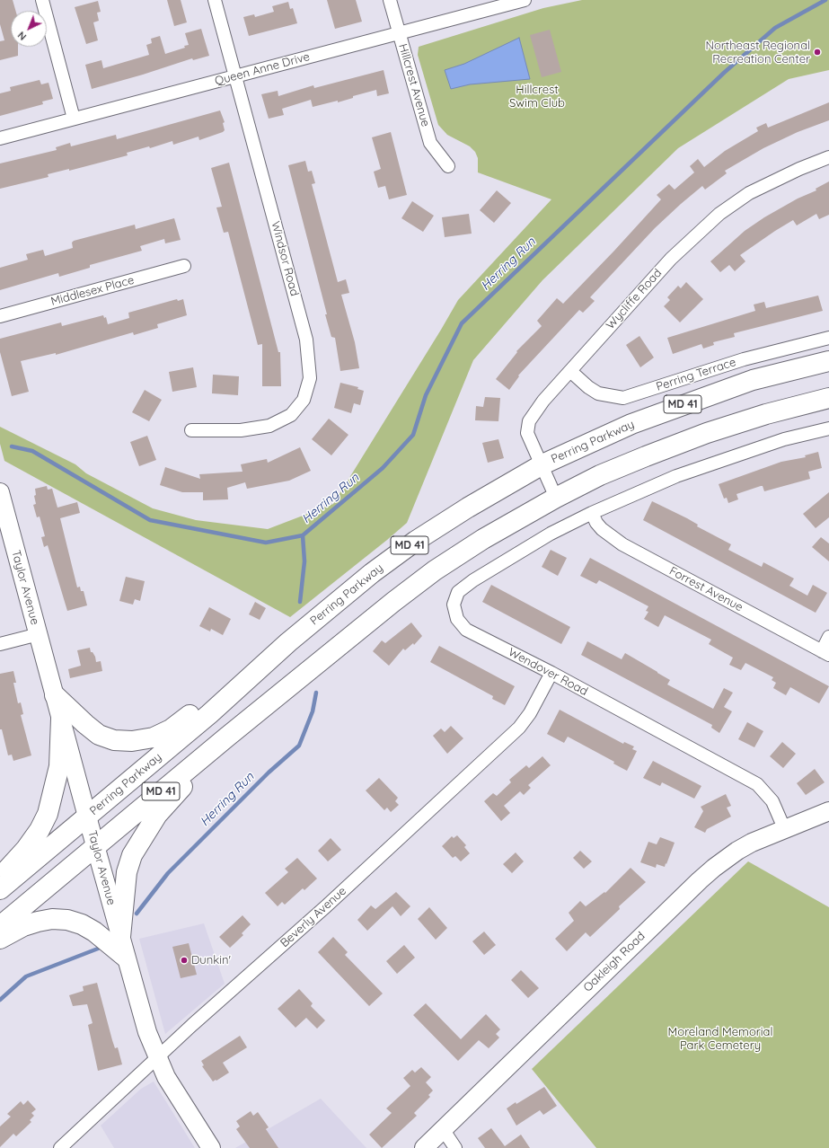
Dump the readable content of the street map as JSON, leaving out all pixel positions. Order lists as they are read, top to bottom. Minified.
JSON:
{"streets":{"main road":["MD 41","Perring Parkway","Taylor Avenue","Oakleigh Road"],"street":["Queen Anne Drive","Hillcrest Avenue","Windsor Road","Middlesex Place","Wycliffe Road","Perring Terrace","Forrest Avenue","Wendover Road","Beverly Avenue"]},"crossings":[["Queen Anne Drive","Hillcrest Avenue"],["Queen Anne Drive","Windsor Road"],["Wycliffe Road","Perring Terrace"],["Wycliffe Road","MD 41"],["Wycliffe Road","Perring Parkway"],["MD 41","Taylor Avenue"],["Perring Parkway","Taylor Avenue"],["Taylor Avenue","Beverly Avenue"],["Forrest Avenue","Wendover Road"],["Wendover Road","Beverly Avenue"],["Wendover Road","Oakleigh Road"]],"water":["Herring Run"],"parks":["Hillcrest Swim Club","Moreland Memorial Park Cemetery"],"places":["Northeast Regional Recreation Center","Dunkin'"],"north":"bottom left"}
